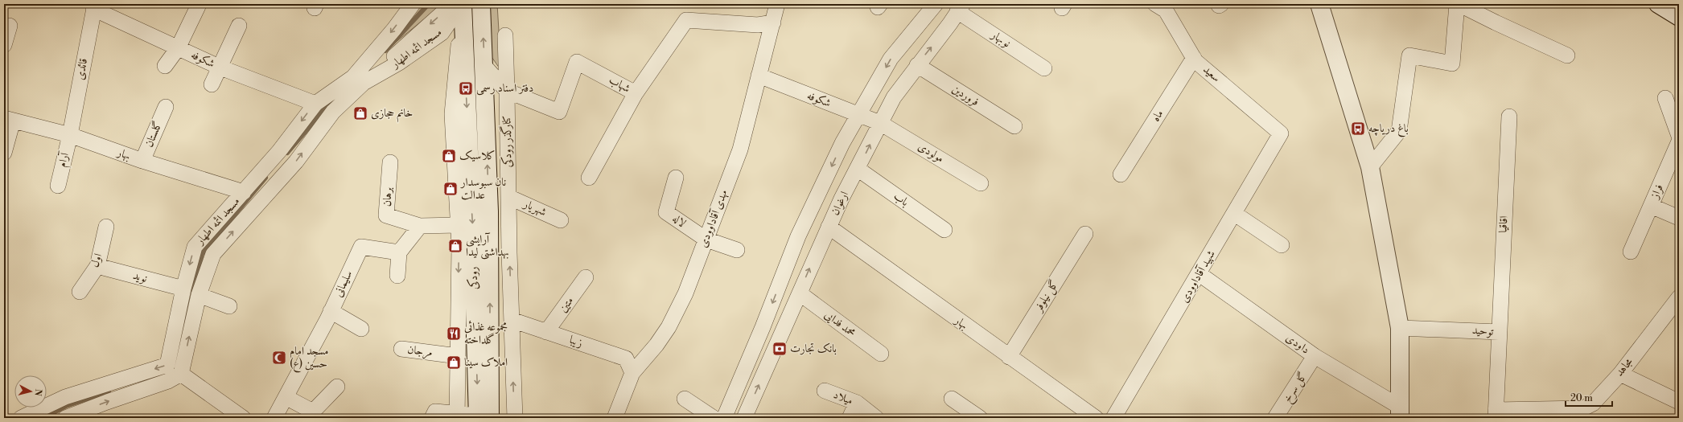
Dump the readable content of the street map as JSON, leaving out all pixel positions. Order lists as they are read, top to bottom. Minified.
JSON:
{"streets":{"main road":["رودکی"],"street":["نوبهار","مسجد ائمه اطهار","شکوفه","قائدی","سعید","شهاب","فروردین","ماه","گلستان","کنارگذر رودکی","مولودی","بهار","آرام","فراز","برهان","باب","ارغوان","شهریار","مهدی آقاداوودی","لاله","اقاقیا","اول","شهید آقاداوودی","نوید","سلیمانی","گل نیلوفر","متین","محمد فدایی","توحید","زیبا","داودی","مرجان","مجاهد","گل سرخ","میلاد"]},"crossings":[["نوبهار","ارغوان"],["مسجد ائمه اطهار","شکوفه"],["مسجد ائمه اطهار","بهار"],["مسجد ائمه اطهار","نوید"],["مسجد ائمه اطهار","رودکی"],["شکوفه","قائدی"],["شکوفه","مولودی"],["شکوفه","ارغوان"],["شکوفه","مهدی آقاداوودی"],["قائدی","بهار"],["قائدی","آرام"],["سعید","ماه"],["سعید","شهید آقاداوودی"],["شهاب","کنارگذر رودکی"],["شهاب","مهدی آقاداوودی"],["فروردین","ارغوان"],["گلستان","بهار"],["کنارگذر رودکی","شهریار"],["کنارگذر رودکی","زیبا"],["مولودی","ارغوان"],["بهار","آرام"],["بهار","ارغوان"],["بهار","گل نیلوفر"],["باب","ارغوان"],["ارغوان","محمد فدایی"],["مهدی آقاداوودی","لاله"],["مهدی آقاداوودی","زیبا"],["اقاقیا","توحید"],["اول","نوید"],["شهید آقاداوودی","داودی"],["متین","زیبا"],["توحید","مجاهد"],["داودی","گل سرخ"]],"places":{"bus stop":["دفتر اسناد رسمی","باغ دریاچه"],"shop":["خانم حجازی","کلاسیک","نان سبوسدار عدالت","آرایشی بهداشتی لیدا","املاک سینا"],"restaurant":["مجموعه غذائی گلداخته"],"bank":["بانک تجارت"],"mosque":["مسجد امام حسین (ع)"]},"scale_bar":"20 m","north":"right"}
